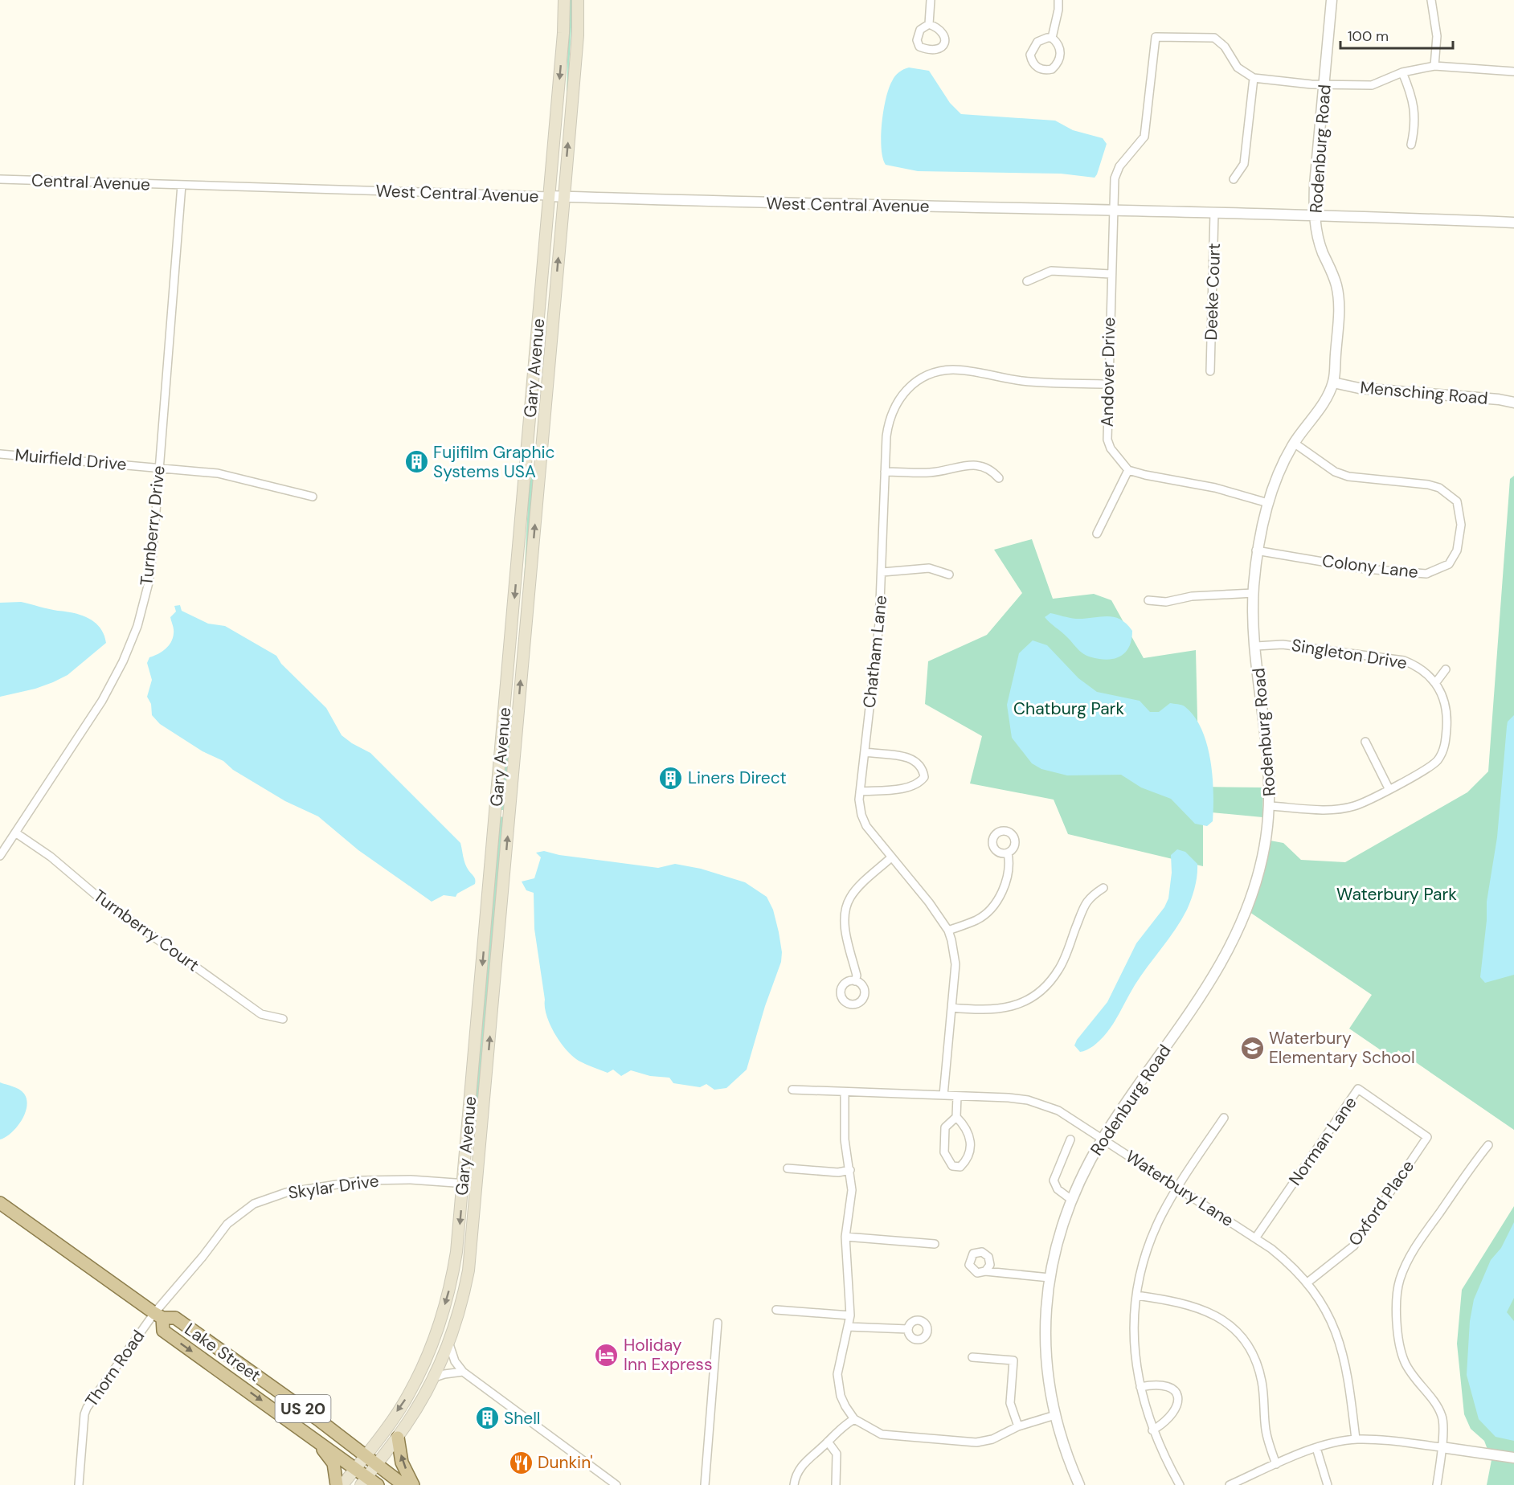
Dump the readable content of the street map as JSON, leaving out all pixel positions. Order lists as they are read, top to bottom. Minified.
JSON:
{"streets":{"main road":["Gary Avenue","Lake Street","US 20"],"street":["Rodenburg Road","Central Avenue","West Central Avenue","Deeke Court","Andover Drive","Mensching Road","Muirfield Drive","Turnberry Drive","Colony Lane","Chatham Lane","Singleton Drive","Turnberry Court","Norman Lane","Skylar Drive","Waterbury Lane","Oxford Place","Thorn Road"]},"crossings":[["Rodenburg Road","West Central Avenue"],["Rodenburg Road","Mensching Road"],["Rodenburg Road","Colony Lane"],["Rodenburg Road","Singleton Drive"],["Rodenburg Road","Waterbury Lane"],["Central Avenue","West Central Avenue"],["Central Avenue","Turnberry Drive"],["West Central Avenue","Deeke Court"],["West Central Avenue","Gary Avenue"],["West Central Avenue","Andover Drive"],["West Central Avenue","Turnberry Drive"],["Gary Avenue","Skylar Drive"],["Gary Avenue","Lake Street"],["Gary Avenue","US 20"],["Andover Drive","Chatham Lane"],["Muirfield Drive","Turnberry Drive"],["Turnberry Drive","Turnberry Court"],["Chatham Lane","Waterbury Lane"],["Norman Lane","Waterbury Lane"],["Norman Lane","Oxford Place"],["Skylar Drive","Lake Street"],["Skylar Drive","Thorn Road"],["Waterbury Lane","Oxford Place"],["Lake Street","Thorn Road"],["Lake Street","US 20"]],"parks":["Chatburg Park","Waterbury Park"],"places":{"building":["Fujifilm Graphic Systems USA","Liners Direct","Shell"],"school or university":["Waterbury Elementary School"],"hotel":["Holiday Inn Express"],"restaurant":["Dunkin'"]},"scale_bar":"100 m"}
